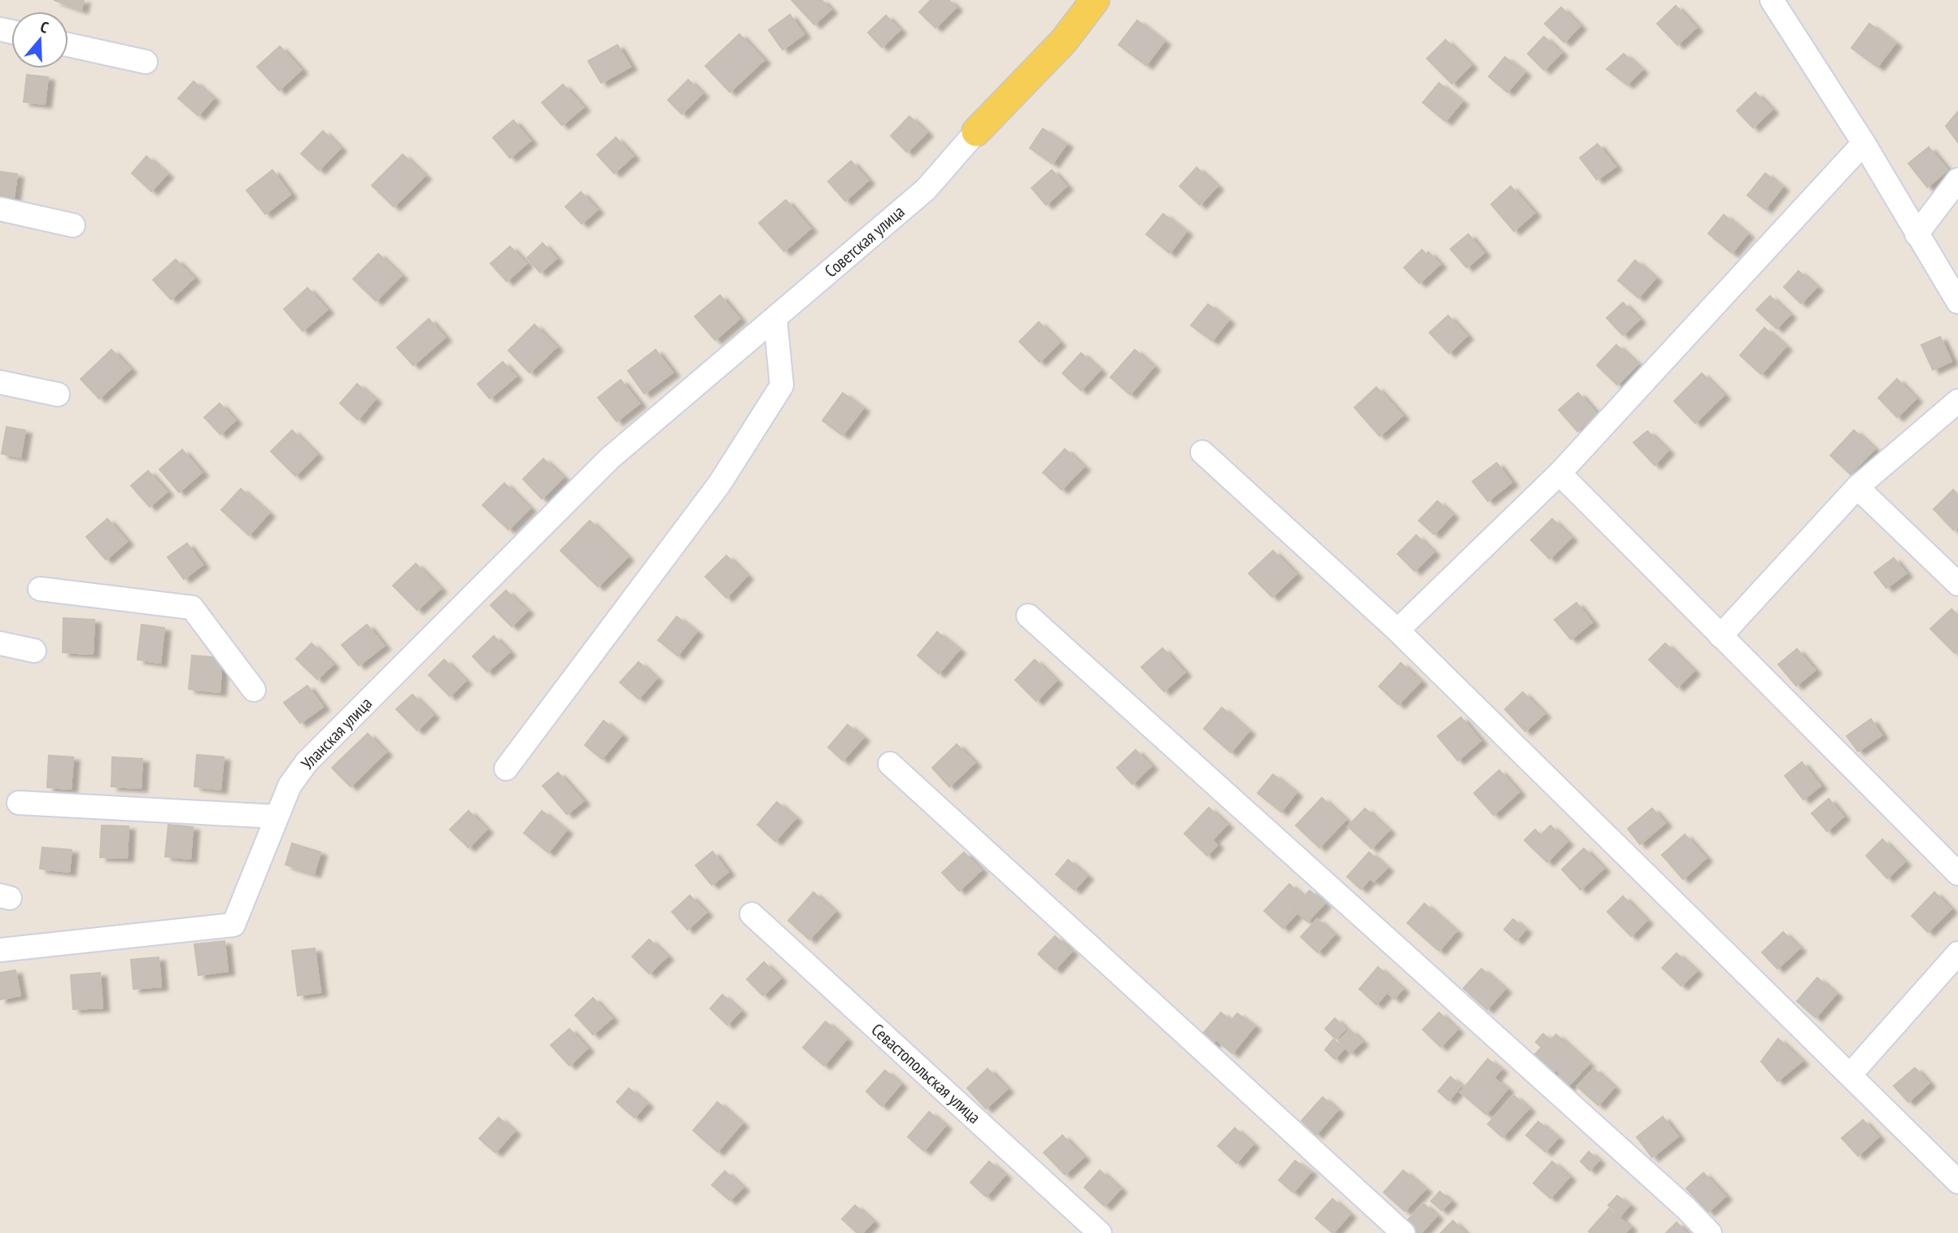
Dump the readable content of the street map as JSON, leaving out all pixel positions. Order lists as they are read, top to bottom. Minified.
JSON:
{"streets":{"main road":["Советская улица"],"street":["Уланская улица","Севастопольская улица"]},"crossings":[["Советская улица","Уланская улица"]],"north":"top"}
